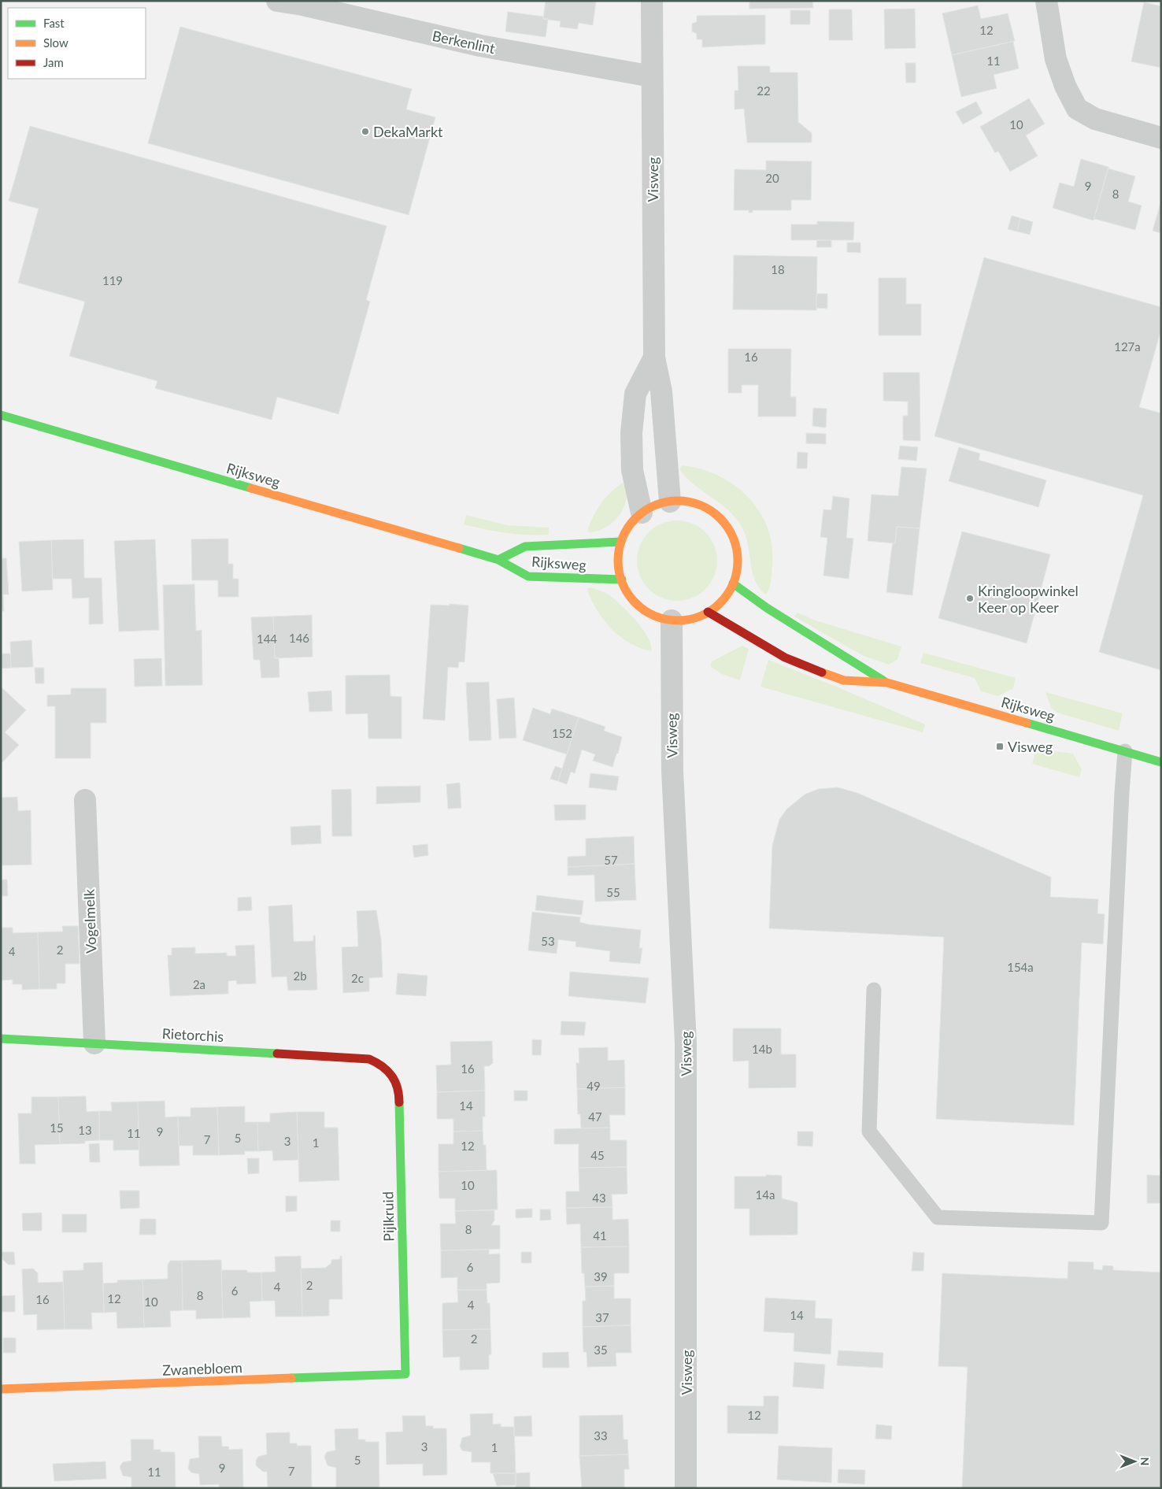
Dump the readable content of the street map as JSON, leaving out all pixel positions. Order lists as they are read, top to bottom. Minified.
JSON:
{"streets":{"main road":["Rijksweg","Rietorchis","Pijlkruid","Zwanebloem"],"street":["Berkenlint","Visweg","Vogelmelk"]},"crossings":[["Berkenlint","Visweg"],["Visweg","Rijksweg"],["Vogelmelk","Rietorchis"],["Rietorchis","Pijlkruid"],["Pijlkruid","Zwanebloem"]],"places":{"other":["DekaMarkt","Kringloopwinkel Keer op Keer"],"transit":["Visweg"]},"house_numbers":["12","11","22","10","20","9","8","18","119","127a","16","146","144","152","57","55","53","2","4","154a","2b","2c","2a","14b","16","49","14","47","15","13","9","11","5","7","3","1","12","45","10","14a","43","8","41","6","39","2","4","6","8","12","16","10","4","14","37","2","35","12","33","3","1","5","9","7","11"],"legend":["Fast","Slow","Jam"],"north":"right"}
